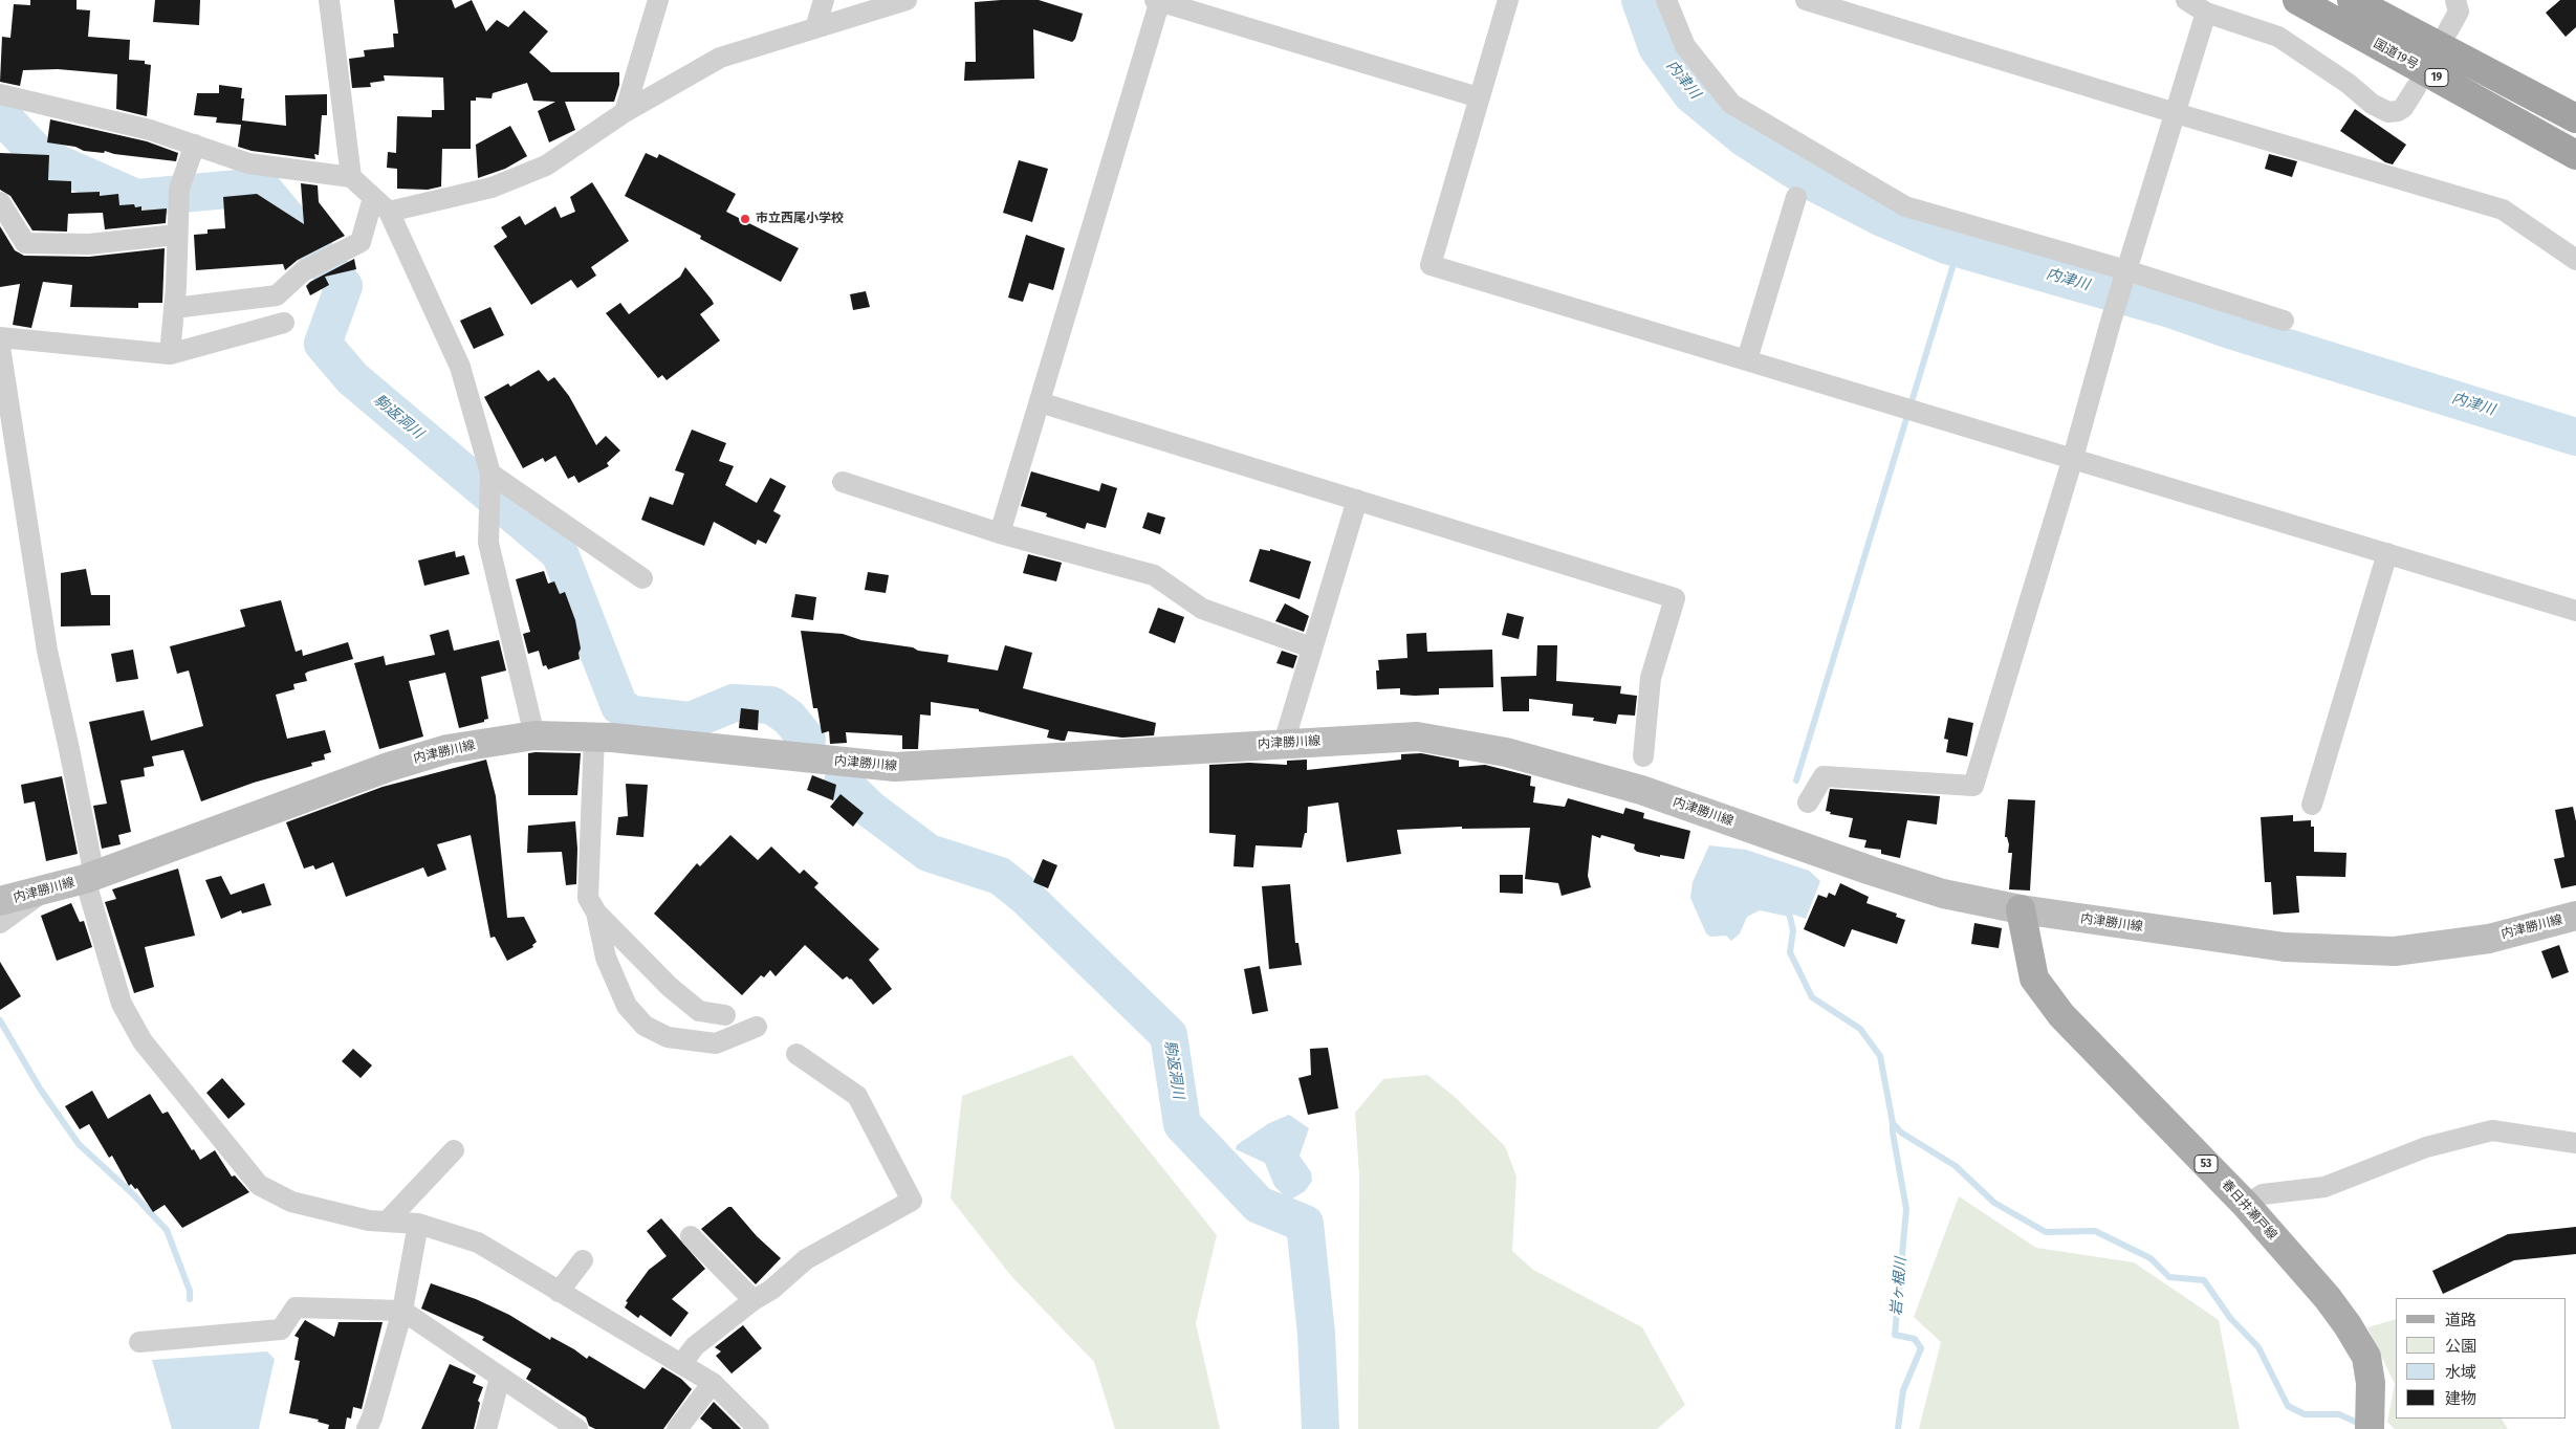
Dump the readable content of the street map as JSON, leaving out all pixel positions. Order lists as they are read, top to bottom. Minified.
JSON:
{"streets":{"highway":["国道19号","19"],"main road":["内津勝川線","53","春日井瀬戸線"]},"crossings":[["内津勝川線","春日井瀬戸線"]],"water":["内津川","駒返洞川","岩ヶ根川"],"places":["市立西尾小学校"],"legend":["道路","公園","水域","建物"]}
